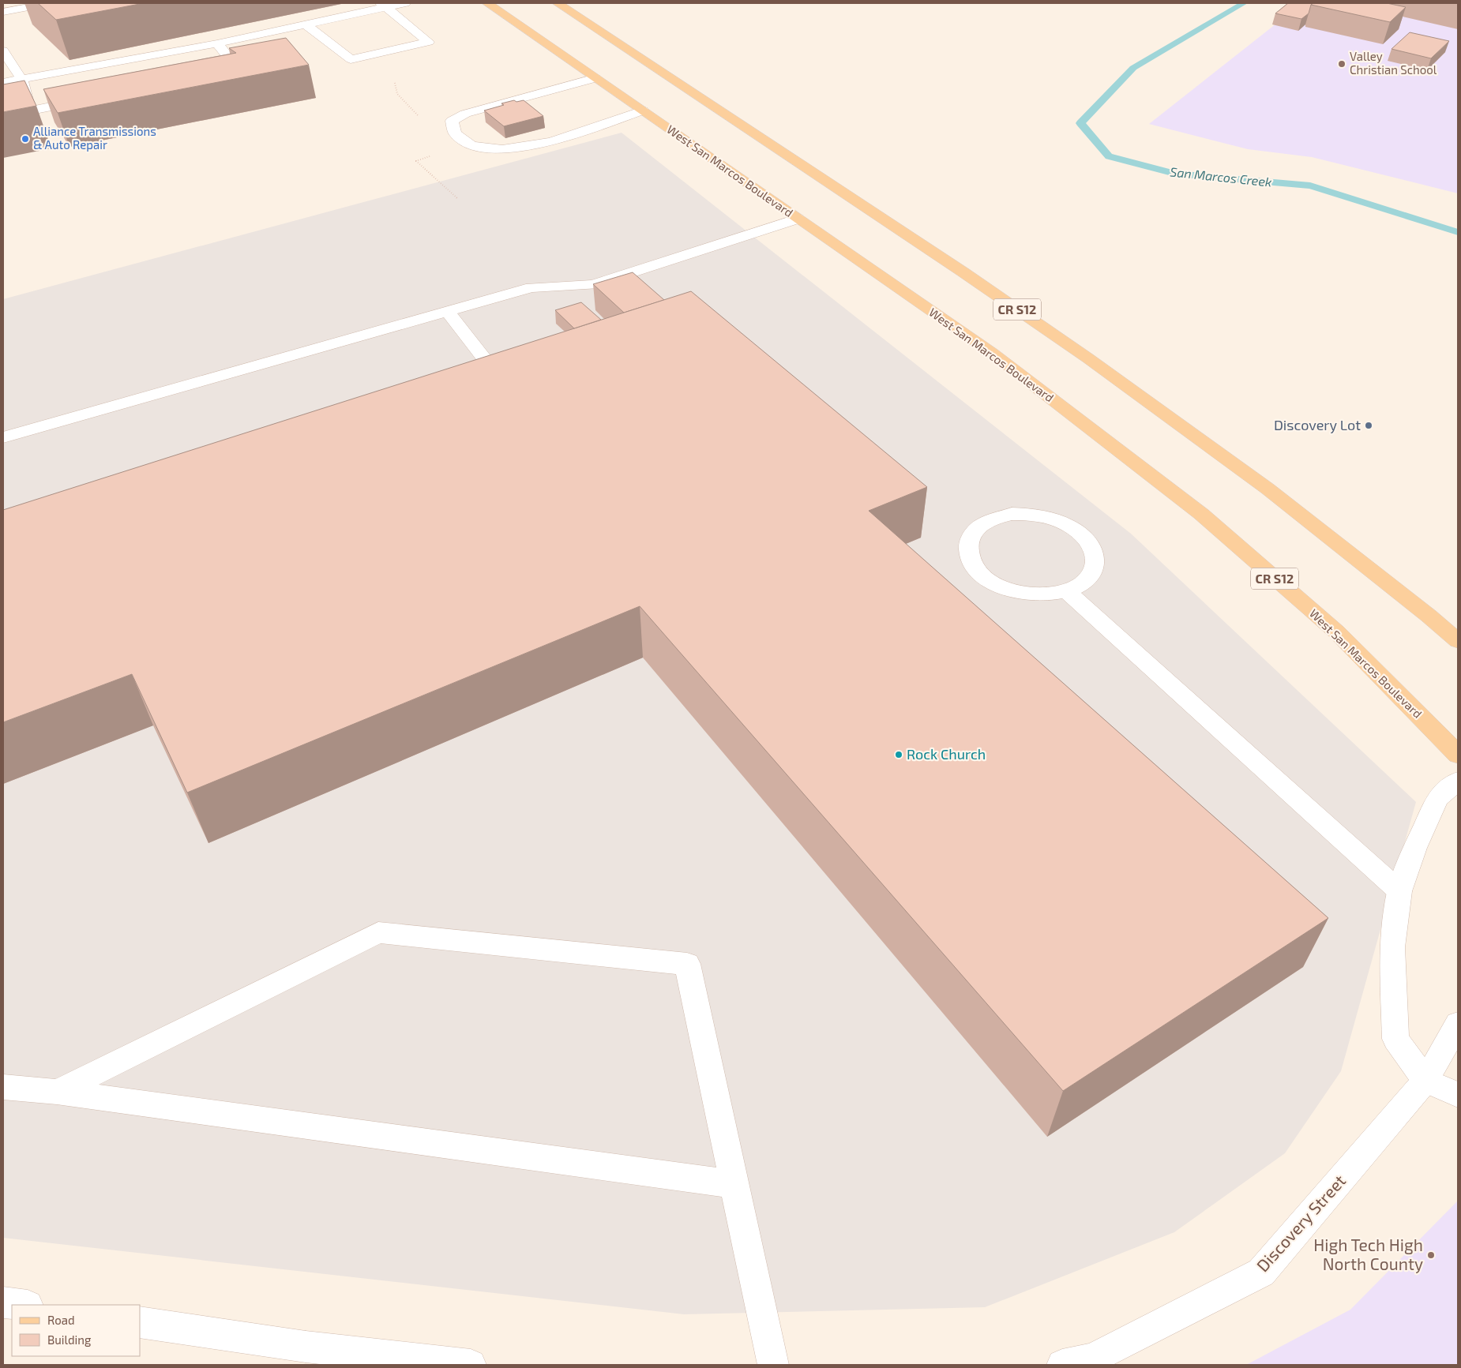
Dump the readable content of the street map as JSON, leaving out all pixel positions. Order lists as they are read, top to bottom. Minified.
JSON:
{"streets":{"main road":["West San Marcos Boulevard","CR S12"],"street":["Discovery Street"]},"water":["San Marcos Creek"],"places":["Valley Christian School","Alliance Transmissions & Auto Repair","Discovery Lot","Rock Church","High Tech High North County"],"legend":["Road","Building"]}
